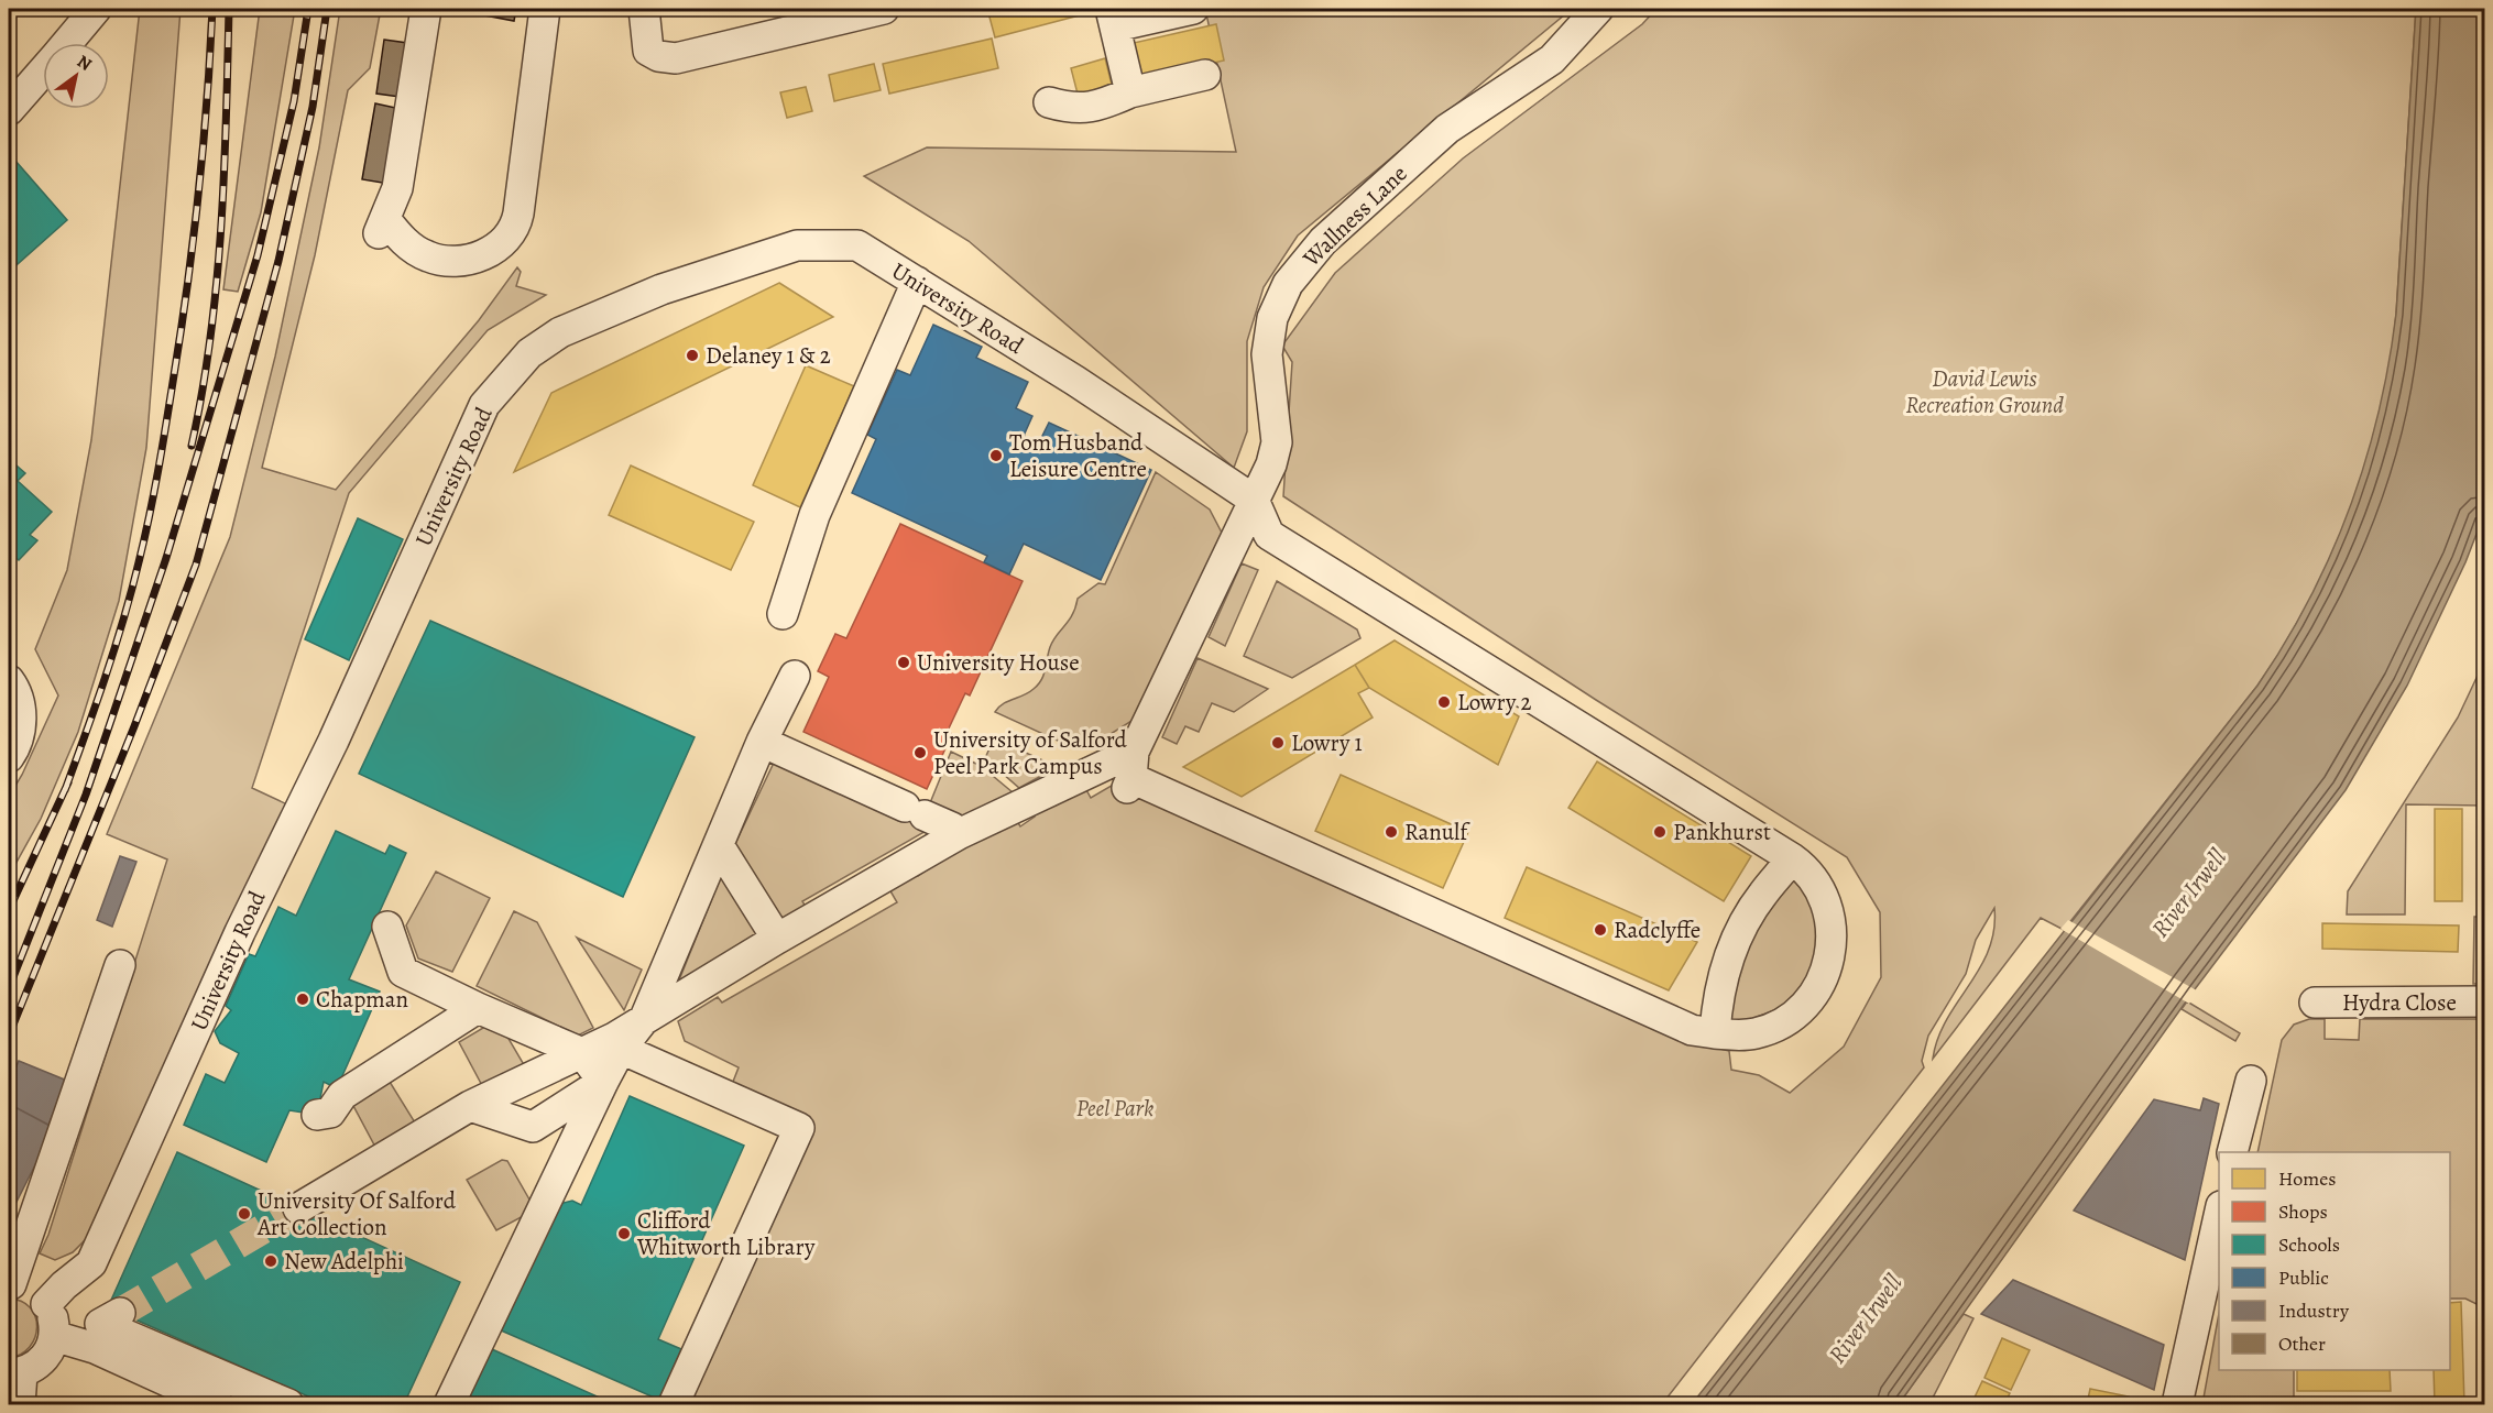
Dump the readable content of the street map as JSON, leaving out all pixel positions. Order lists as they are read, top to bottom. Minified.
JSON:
{"streets":{"street":["Wallness Lane","University Road","Hydra Close"]},"crossings":[["Wallness Lane","University Road"]],"water":["River Irwell"],"parks":["David Lewis Recreation Ground","Peel Park"],"places":["Delaney 1 & 2","Tom Husband Leisure Centre","University House","Lowry 2","Lowry 1","University of Salford Peel Park Campus","Ranulf","Pankhurst","Radclyffe","Chapman","University Of Salford Art Collection","Clifford Whitworth Library","New Adelphi"],"legend":["Homes","Shops","Schools","Public","Industry","Other"],"north":"top right"}
